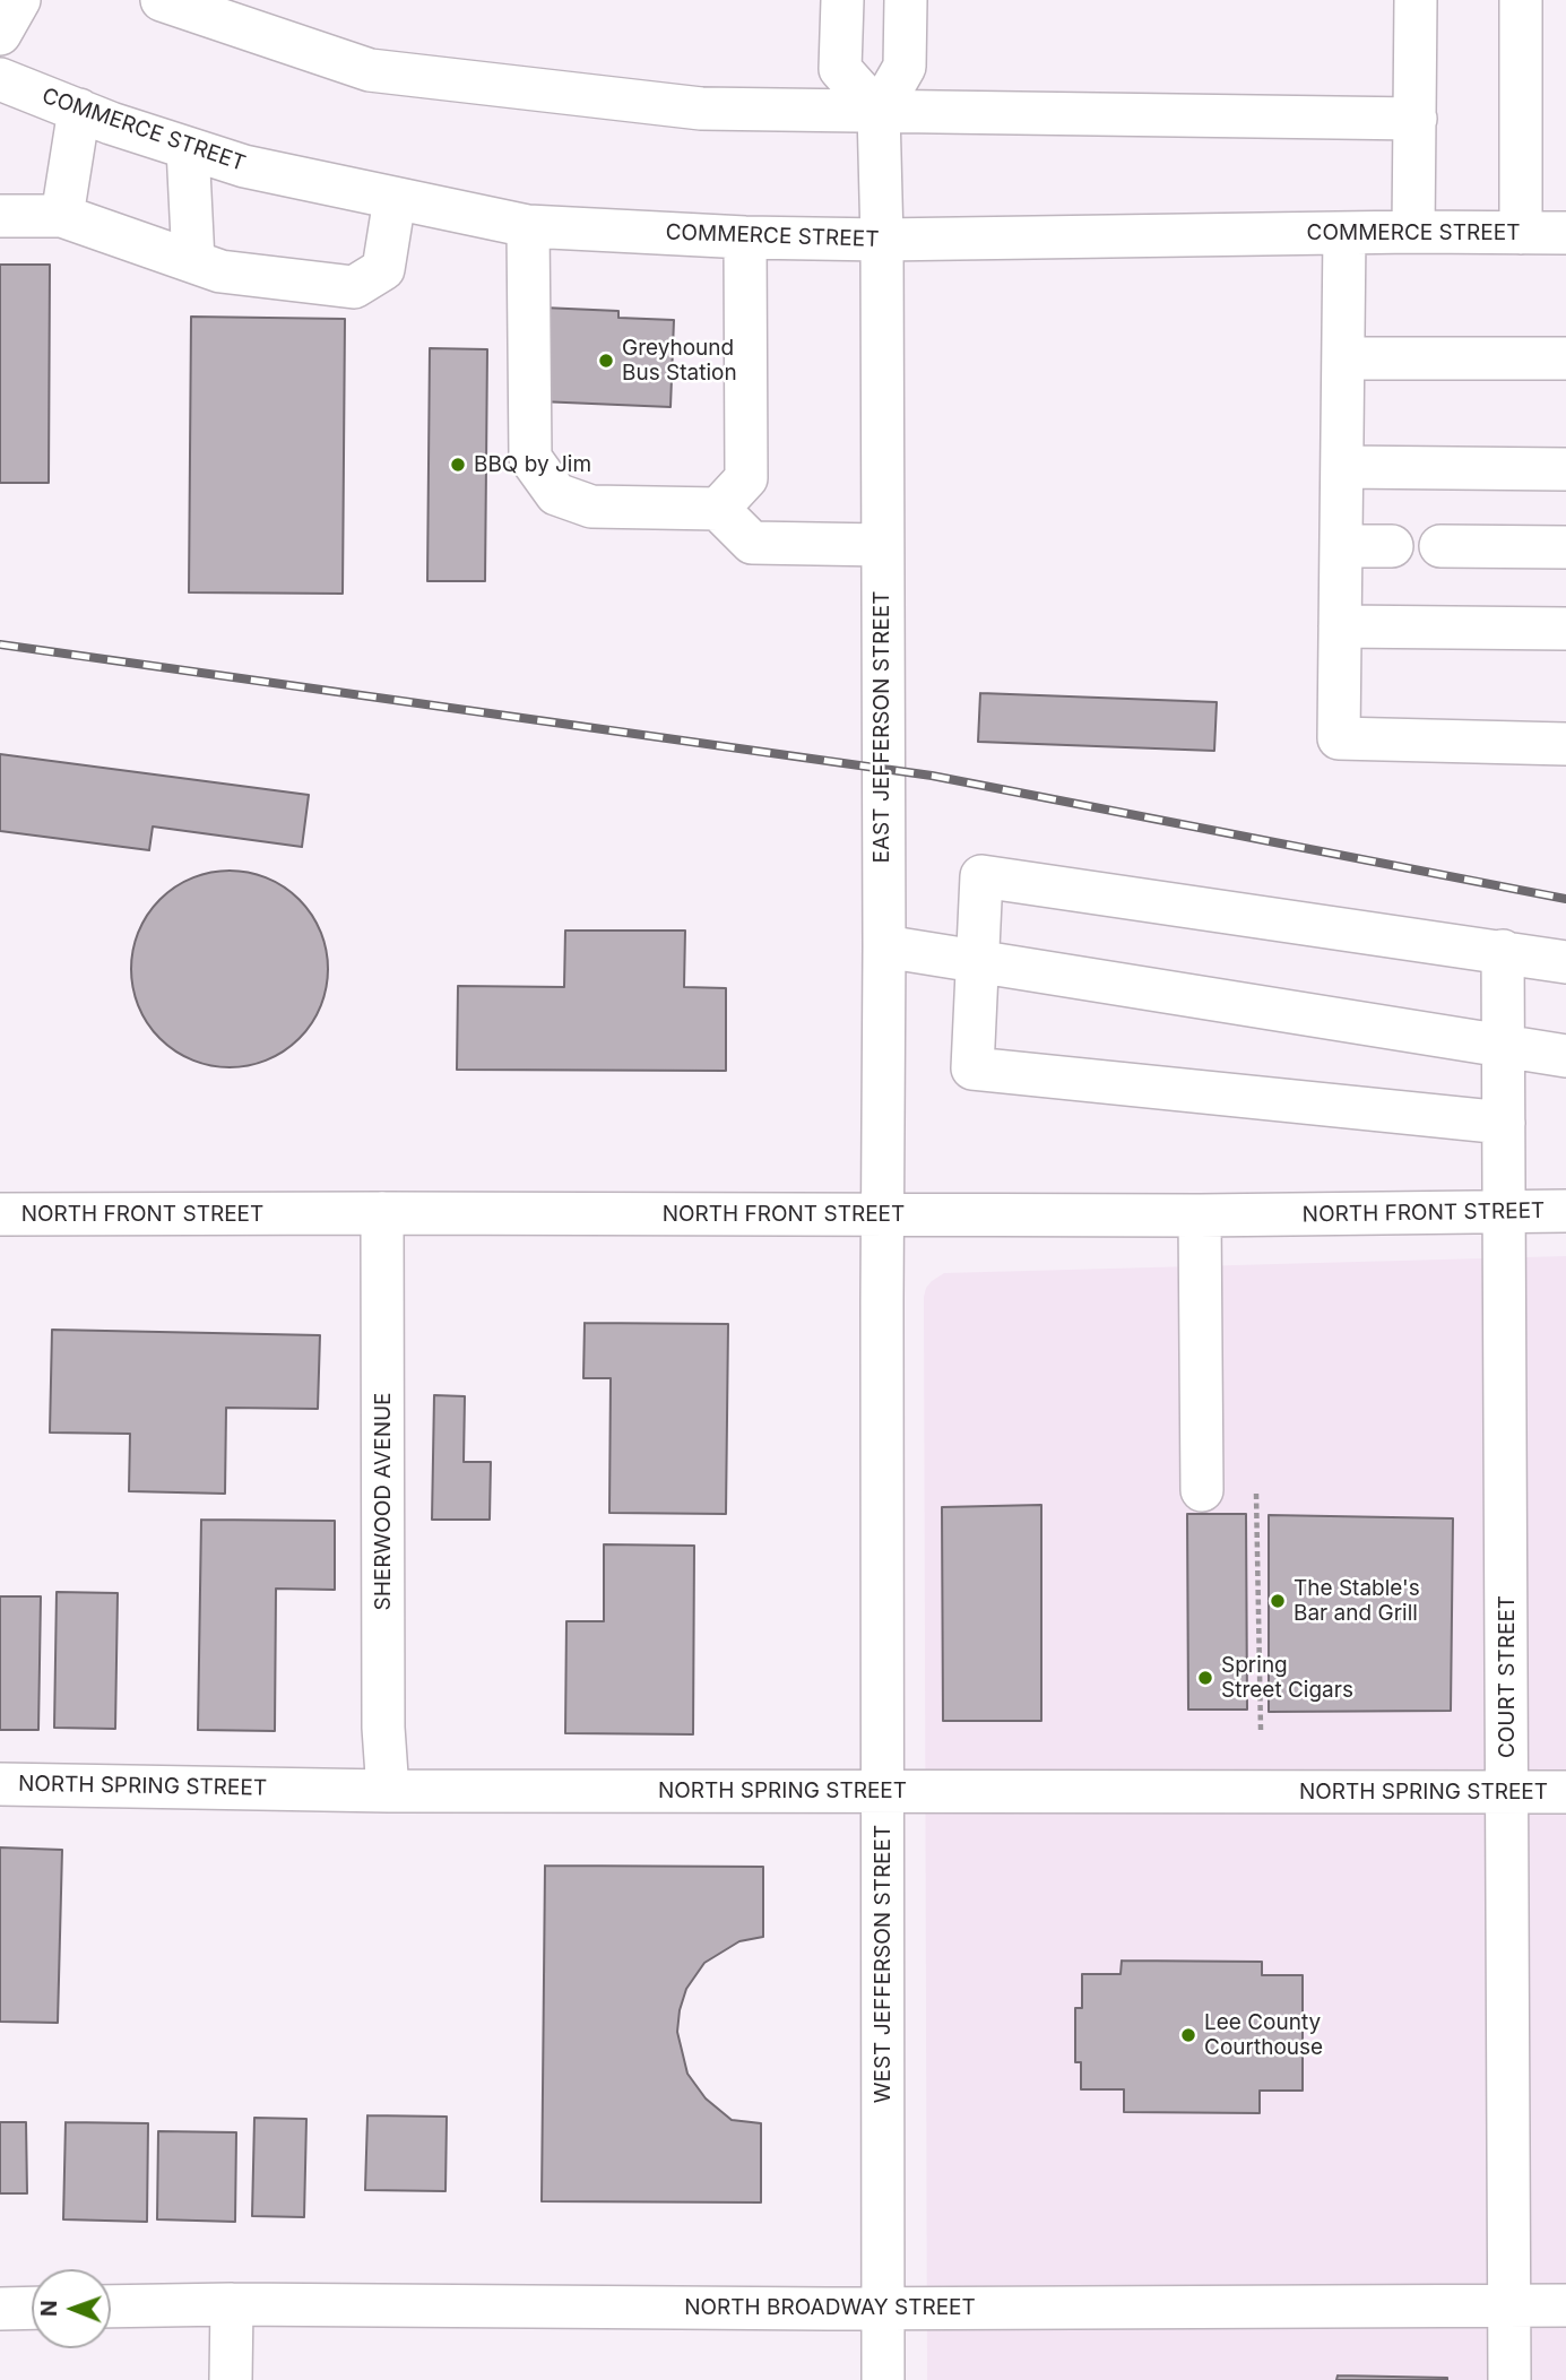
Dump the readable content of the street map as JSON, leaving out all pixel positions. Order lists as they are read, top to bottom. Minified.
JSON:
{"streets":{"street":["COMMERCE STREET","EAST JEFFERSON STREET","NORTH FRONT STREET","SHERWOOD AVENUE","COURT STREET","NORTH SPRING STREET","WEST JEFFERSON STREET","NORTH BROADWAY STREET"]},"crossings":[["COMMERCE STREET","EAST JEFFERSON STREET"],["EAST JEFFERSON STREET","NORTH FRONT STREET"],["EAST JEFFERSON STREET","WEST JEFFERSON STREET"],["NORTH FRONT STREET","SHERWOOD AVENUE"],["NORTH FRONT STREET","COURT STREET"],["NORTH FRONT STREET","WEST JEFFERSON STREET"],["SHERWOOD AVENUE","NORTH SPRING STREET"],["COURT STREET","NORTH SPRING STREET"],["COURT STREET","NORTH BROADWAY STREET"],["NORTH SPRING STREET","WEST JEFFERSON STREET"],["WEST JEFFERSON STREET","NORTH BROADWAY STREET"]],"places":["Greyhound Bus Station","BBQ by Jim","The Stable's Bar and Grill","Spring Street Cigars","Lee County Courthouse"],"north":"left"}
